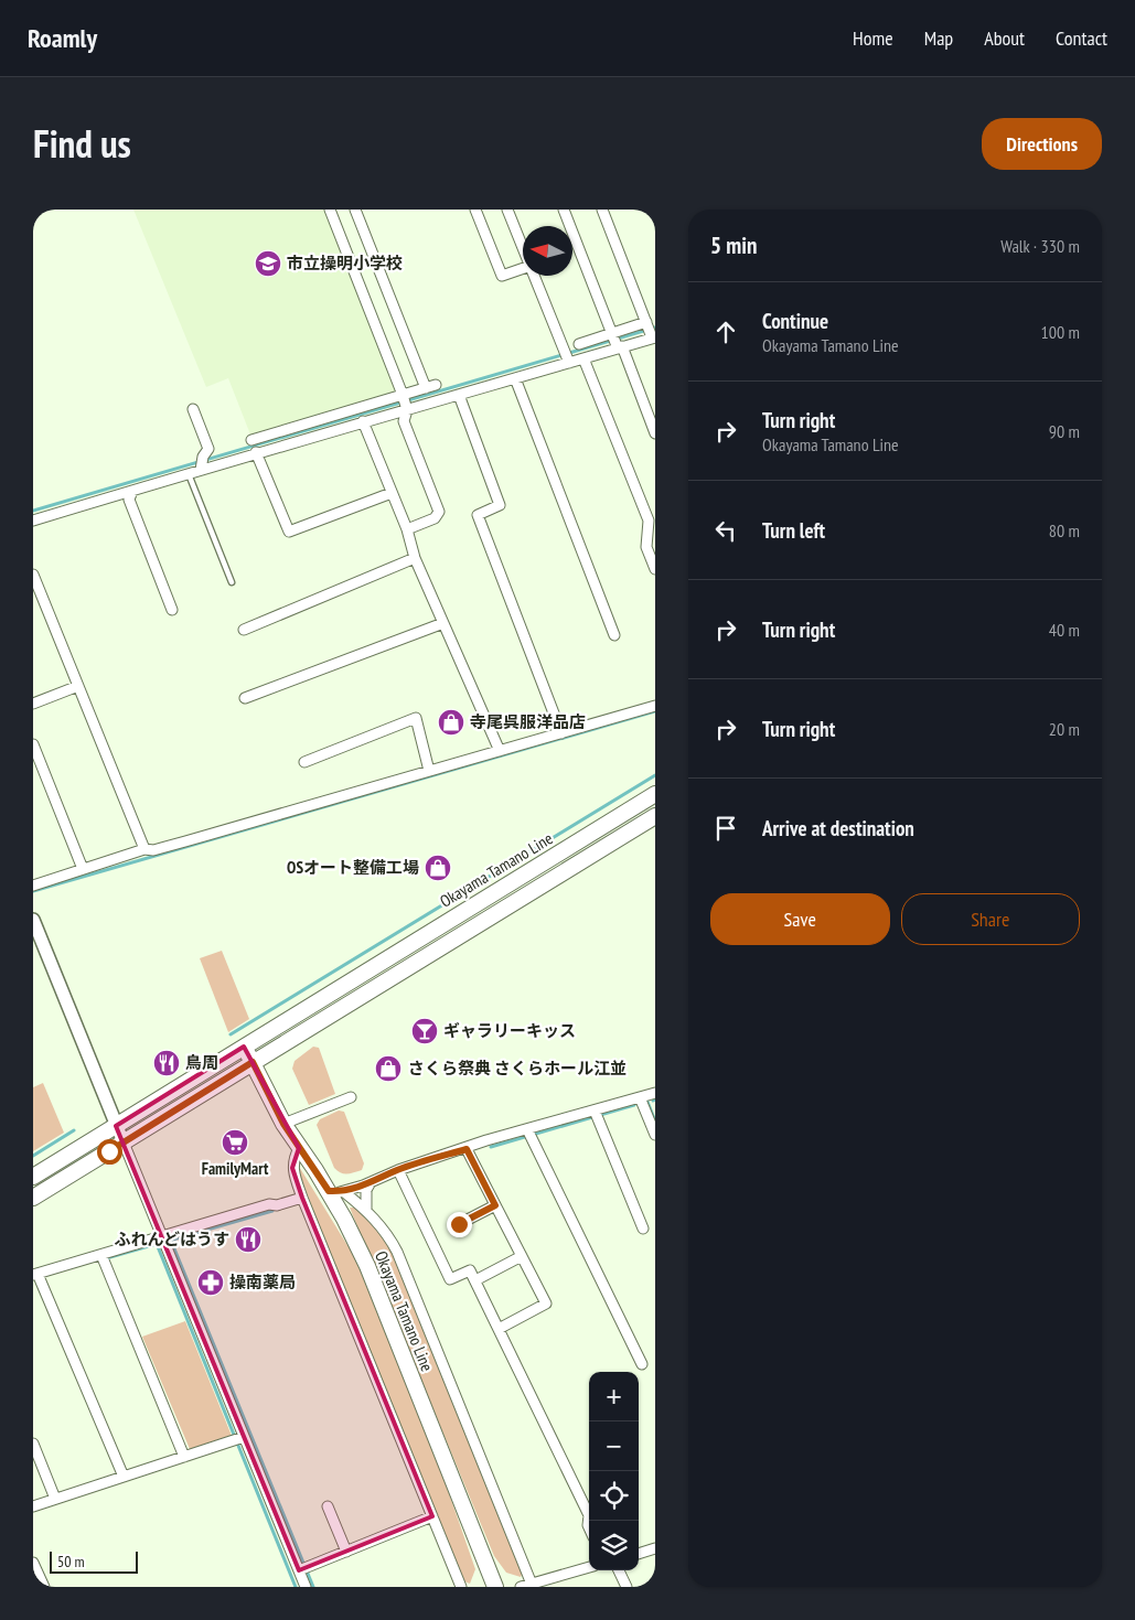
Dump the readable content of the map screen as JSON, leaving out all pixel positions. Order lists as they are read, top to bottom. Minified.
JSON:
{"streets":{"main road":["Okayama Tamano Line"]},"places":{"school or university":["市立操明小学校"],"shop":["寺尾呉服洋品店","OSオート整備工場","さくら祭典 さくらホール江並"],"bar":["ギャラリーキッス"],"restaurant":["鳥周","ふれんどはうす"],"supermarket":["FamilyMart"],"pharmacy":["操南薬局"]},"scale_bar":"50 m","north":"left","page":{"header":"Roamly","nav":["Home","Map","About","Contact"],"title":"Find us","buttons":["Directions",["Save","Share"]],"heading":["5 min","Walk · 330 m"],"list":[["Continue","Okayama Tamano Line","100 m"],["Turn right","Okayama Tamano Line","90 m"],["Turn left","80 m"],["Turn right","40 m"],["Turn right","20 m"],"Arrive at destination"],"map_buttons":["+","−"],"scale":"50 m"}}
